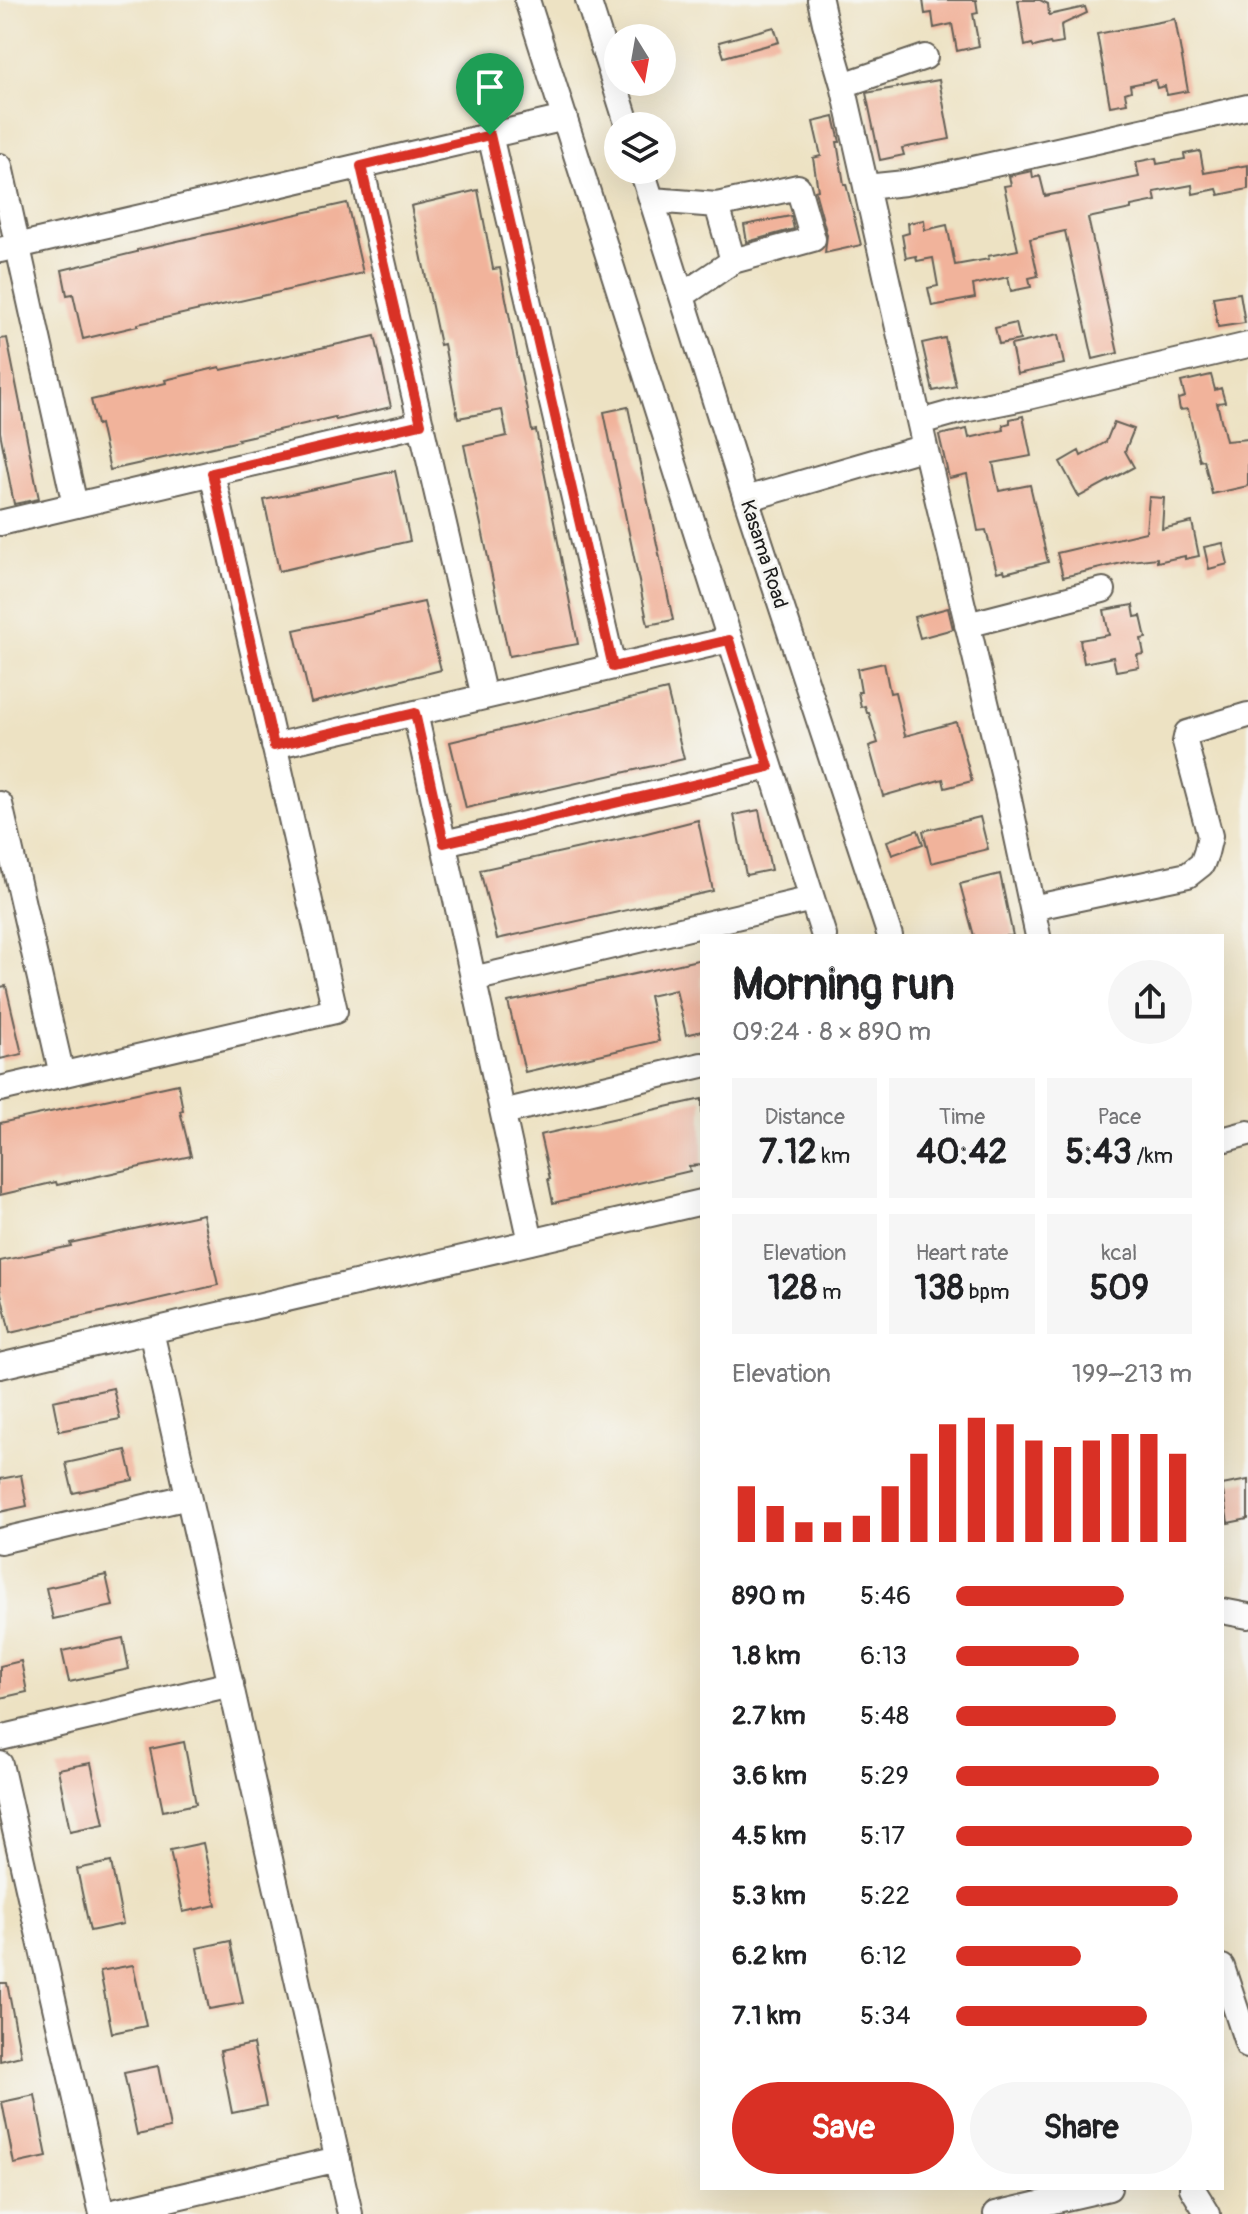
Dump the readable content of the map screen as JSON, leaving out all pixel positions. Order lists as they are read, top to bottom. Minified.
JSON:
{"streets":{"street":["Kasama Road"]},"north":"bottom","page":{"heading":["Morning run","09:24 · 8 × 890 m"],"stats":[["Distance","7.12 km"],["Time","40:42"],["Pace","5:43 /km"],["Elevation","128 m"],["Heart rate","138 bpm"],["kcal","509"]],"chart":["Elevation","199–213 m"],"list":[{"name":"890 m","note":"5:46"},{"name":"1.8 km","note":"6:13"},{"name":"2.7 km","note":"5:48"},{"name":"3.6 km","note":"5:29"},{"name":"4.5 km","note":"5:17"},{"name":"5.3 km","note":"5:22"},{"name":"6.2 km","note":"6:12"},{"name":"7.1 km","note":"5:34"}],"buttons":["Save","Share"]}}
